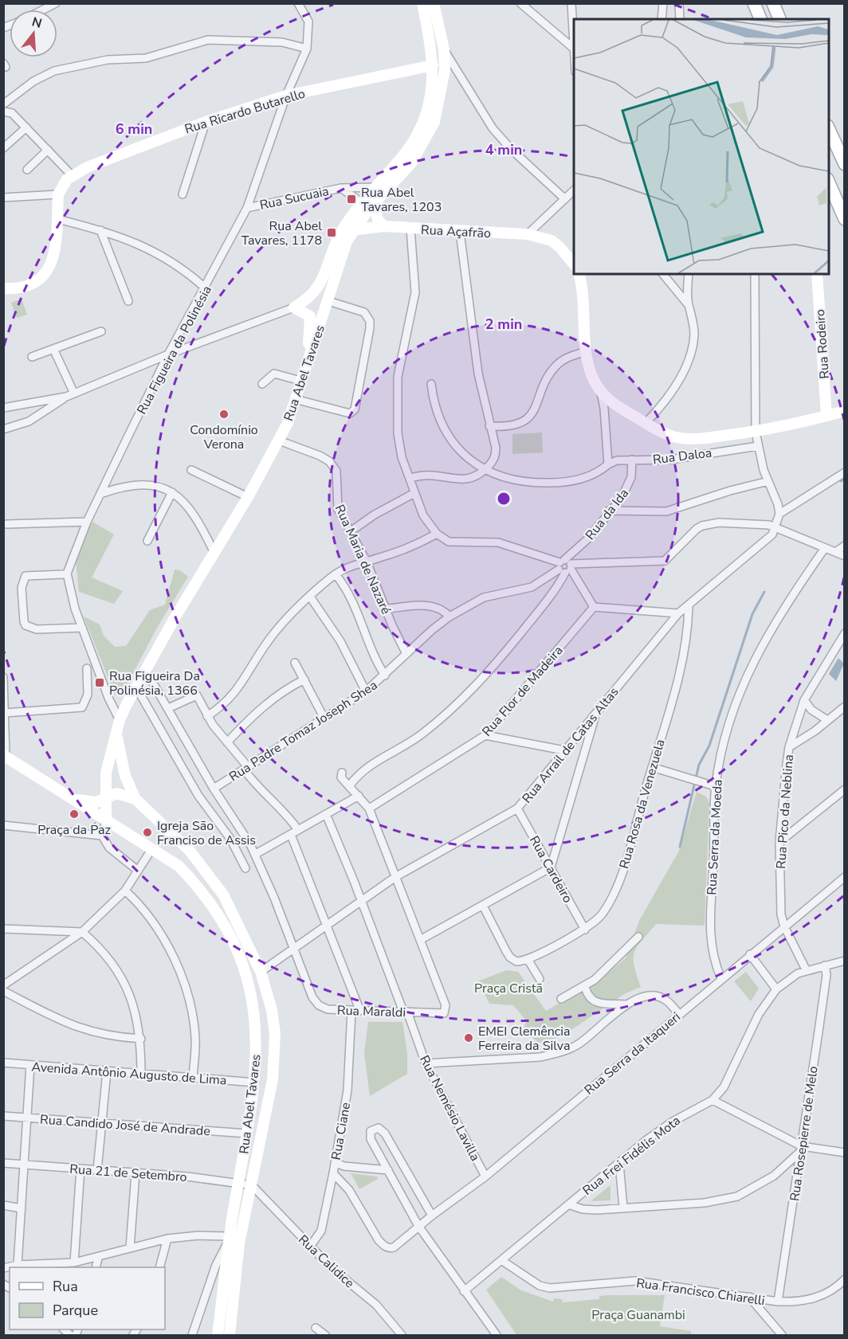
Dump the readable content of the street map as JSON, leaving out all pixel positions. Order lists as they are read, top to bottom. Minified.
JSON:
{"streets":{"street":["Rua Ricardo Butarello","Rua Sucuaia","Rua Açafrão","Rua Rodeiro","Rua Figueira da Polinésia","Rua Abel Tavares","Rua Daloa","Rua da Ida","Rua Maria de Nazaré","Rua Flor de Madeira","Rua Padre Tomaz Joseph Shea","Rua Arrail de Catas Altas","Rua Rosa da Venezuela","Rua Pico da Neblina","Rua Serra da Moeda","Rua Cardeiro","Rua Maraldi","Rua Serra da Itaqueri","Avenida Antônio Augusto de Lima","Rua Nemésio Lavilla","Rua Candido José de Andrade","Rua Ciane","Rua Rosepierre de Melo","Rua Frei Fidélis Mota","Rua 21 de Setembro","Rua Calidice","Rua Francisco Chiarelli"]},"crossings":[["Rua Ricardo Butarello","Rua Figueira da Polinésia"],["Rua Sucuaia","Rua Figueira da Polinésia"],["Rua Sucuaia","Rua Abel Tavares"],["Rua Açafrão","Rua Abel Tavares"],["Rua Abel Tavares","Rua Maria de Nazaré"],["Rua Abel Tavares","Rua Arrail de Catas Altas"],["Rua Abel Tavares","Rua Maraldi"],["Rua Abel Tavares","Avenida Antônio Augusto de Lima"],["Rua Abel Tavares","Rua Candido José de Andrade"],["Rua Abel Tavares","Rua 21 de Setembro"],["Rua Abel Tavares","Rua Calidice"],["Rua Daloa","Rua da Ida"],["Rua da Ida","Rua Padre Tomaz Joseph Shea"],["Rua Maria de Nazaré","Rua Padre Tomaz Joseph Shea"],["Rua Flor de Madeira","Rua Maraldi"],["Rua Padre Tomaz Joseph Shea","Rua Maraldi"],["Rua Arrail de Catas Altas","Rua Rosa da Venezuela"],["Rua Arrail de Catas Altas","Rua Cardeiro"],["Rua Arrail de Catas Altas","Rua Maraldi"],["Rua Arrail de Catas Altas","Rua Nemésio Lavilla"],["Rua Rosa da Venezuela","Rua Cardeiro"],["Rua Pico da Neblina","Rua Serra da Itaqueri"],["Rua Pico da Neblina","Rua Frei Fidélis Mota"],["Rua Serra da Moeda","Rua Serra da Itaqueri"],["Rua Maraldi","Rua Nemésio Lavilla"],["Rua Maraldi","Rua Ciane"],["Rua Serra da Itaqueri","Rua Nemésio Lavilla"],["Rua Serra da Itaqueri","Rua Ciane"],["Rua Ciane","Rua Calidice"],["Rua Rosepierre de Melo","Rua Frei Fidélis Mota"],["Rua Rosepierre de Melo","Rua Francisco Chiarelli"],["Rua Frei Fidélis Mota","Rua Francisco Chiarelli"],["Rua 21 de Setembro","Rua Calidice"]],"parks":["Praça Cristã","Praça Guanambi"],"places":{"transit":["Rua Abel Tavares, 1203","Rua Abel Tavares, 1178","Rua Figueira Da Polinésia, 1366"],"other":["Condomínio Verona","Praça da Paz","Igreja São Franciso de Assis","EMEI Clemência Ferreira da Silva"]},"legend":["Rua","Parque"],"north":"top","rings":["6 min","4 min","2 min"]}
